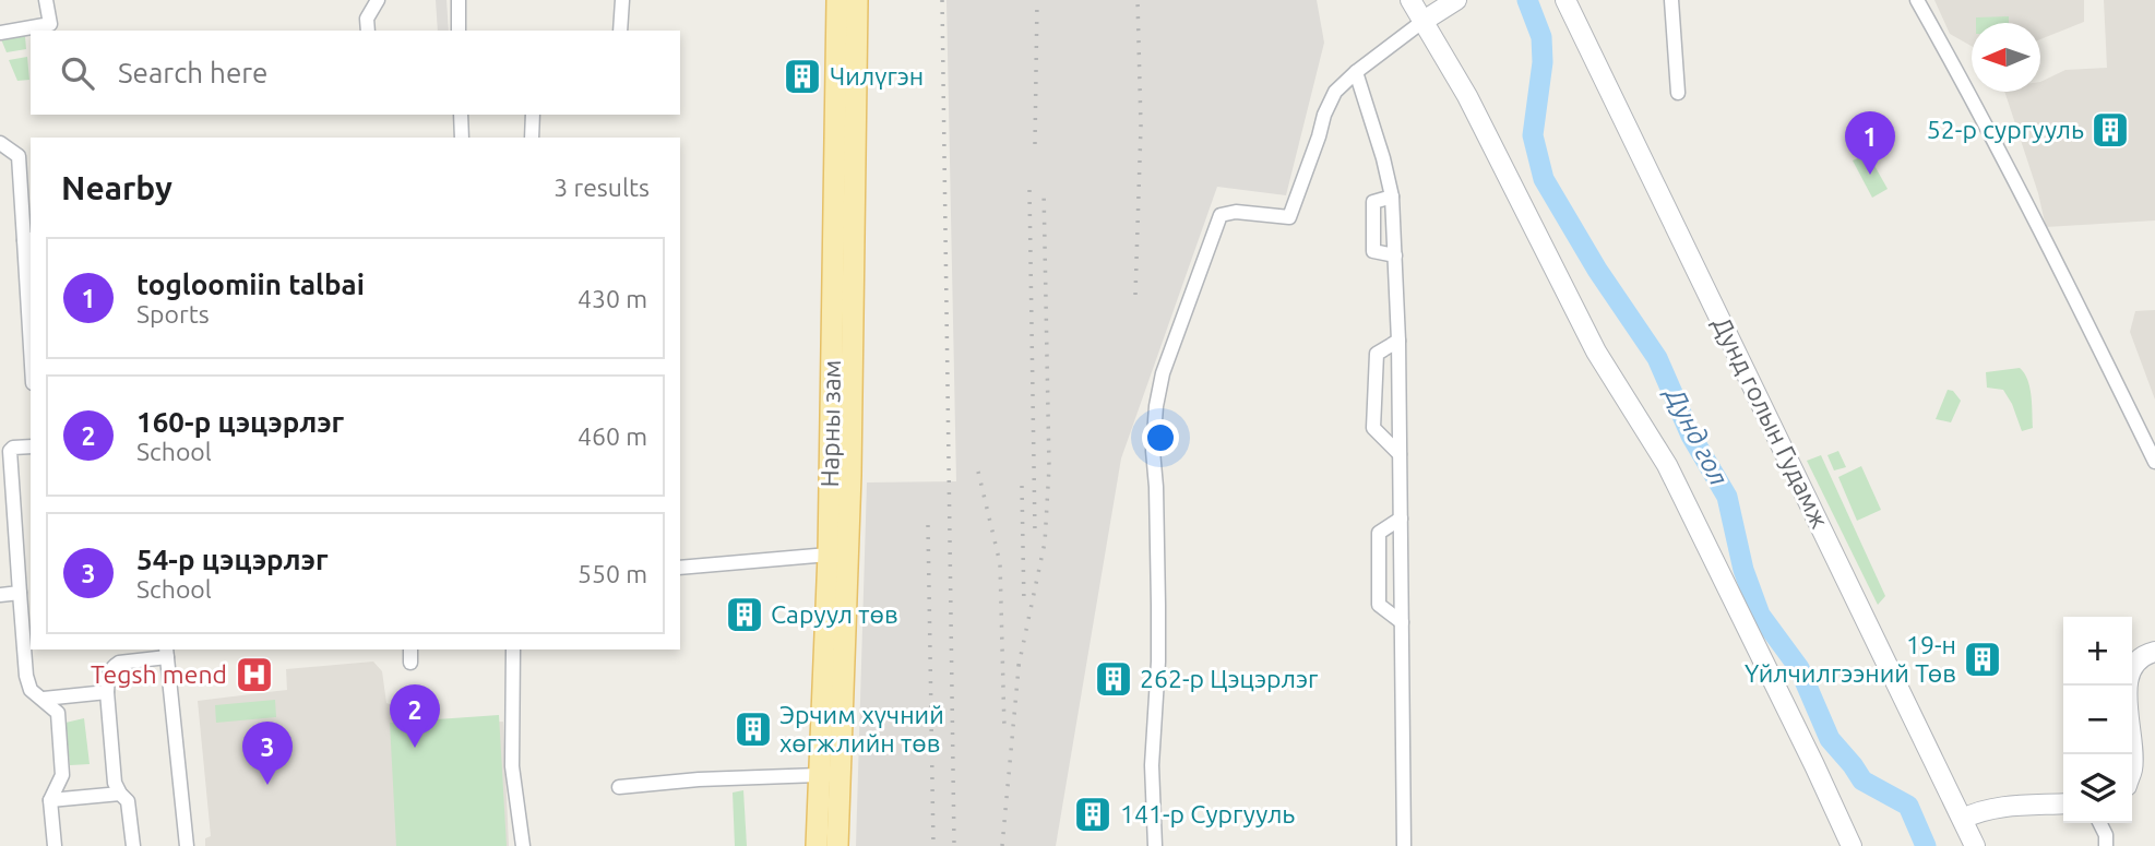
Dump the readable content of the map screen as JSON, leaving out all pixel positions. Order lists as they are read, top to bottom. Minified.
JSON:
{"streets":{"main road":["Нарны зам"],"street":["Дунд голын Гудамж"]},"water":["Дунд гол"],"places":{"building":["Чилүгэн","52-р сургууль","Саруул төв","19-н Үйлчилгээний Төв","262-р Цэцэрлэг","Эрчим хүчний хөгжлийн төв","141-р Сургууль"],"hospital":["Tegsh mend"]},"north":"left","page":{"search":"Search here","pins":["1","2","3"],"heading":["Nearby","3 results"],"list":[{"mark":"1","name":"togloomiin talbai","note":"Sports","value":"430 m"},{"mark":"2","name":"160-р цэцэрлэг","note":"School","value":"460 m"},{"mark":"3","name":"54-р цэцэрлэг","note":"School","value":"550 m"}],"map_buttons":["+","−"]}}
